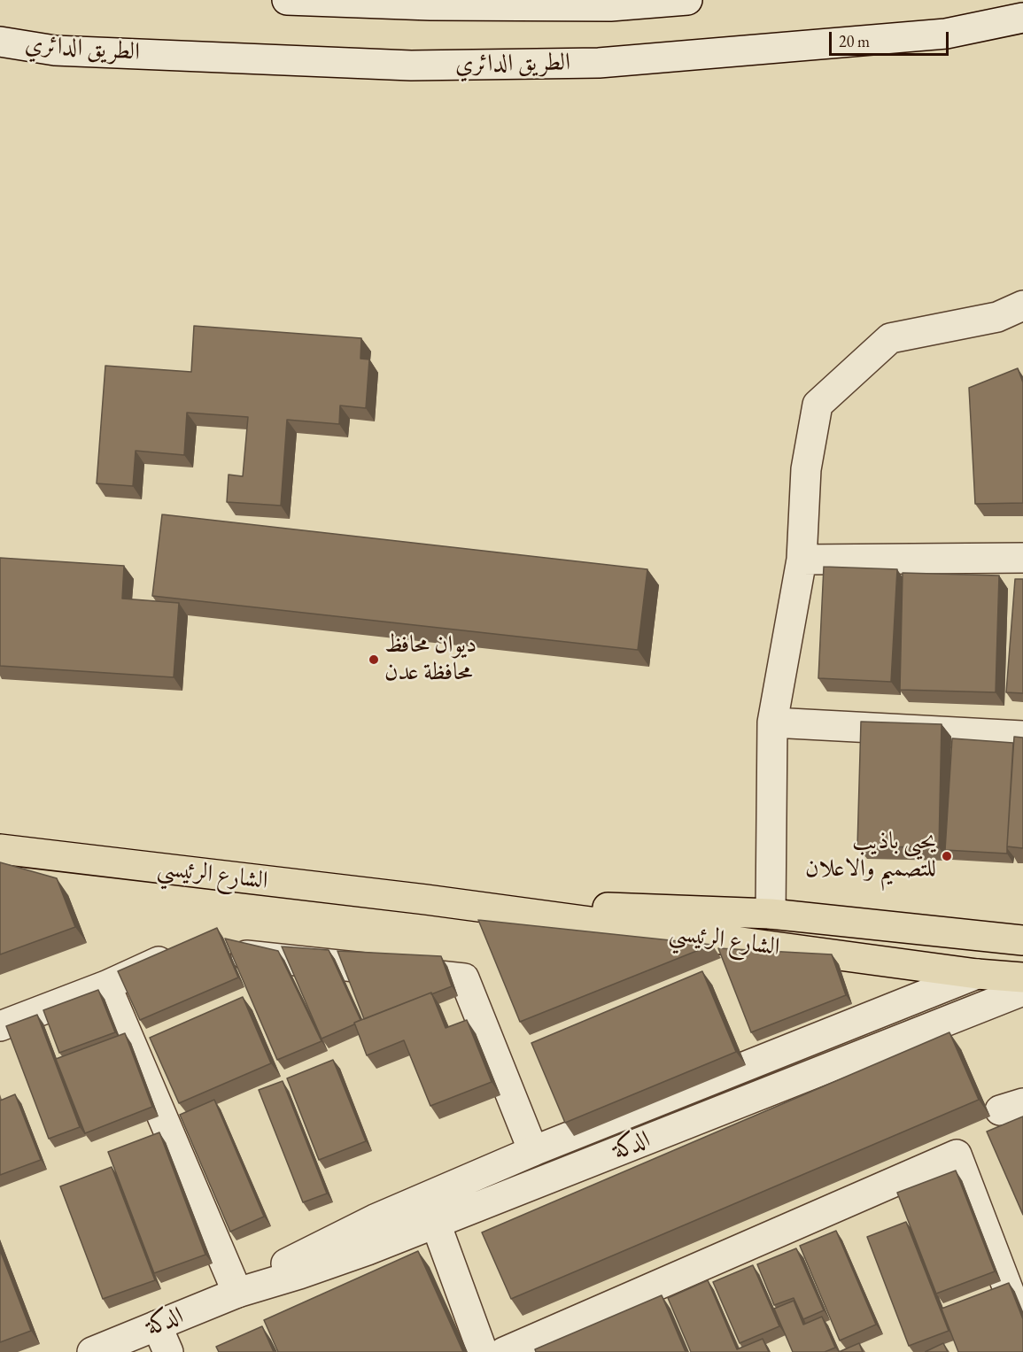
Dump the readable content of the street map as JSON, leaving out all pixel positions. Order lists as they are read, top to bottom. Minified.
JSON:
{"streets":{"main road":["الشارع الرئيسي"],"street":["الطريق الدائري","الدكة"]},"crossings":[["الشارع الرئيسي","الدكة"]],"places":["ديوان محافظ محافظة عدن","يحيى باذيب للتصميم والاعلان"],"scale_bar":"20 m"}
